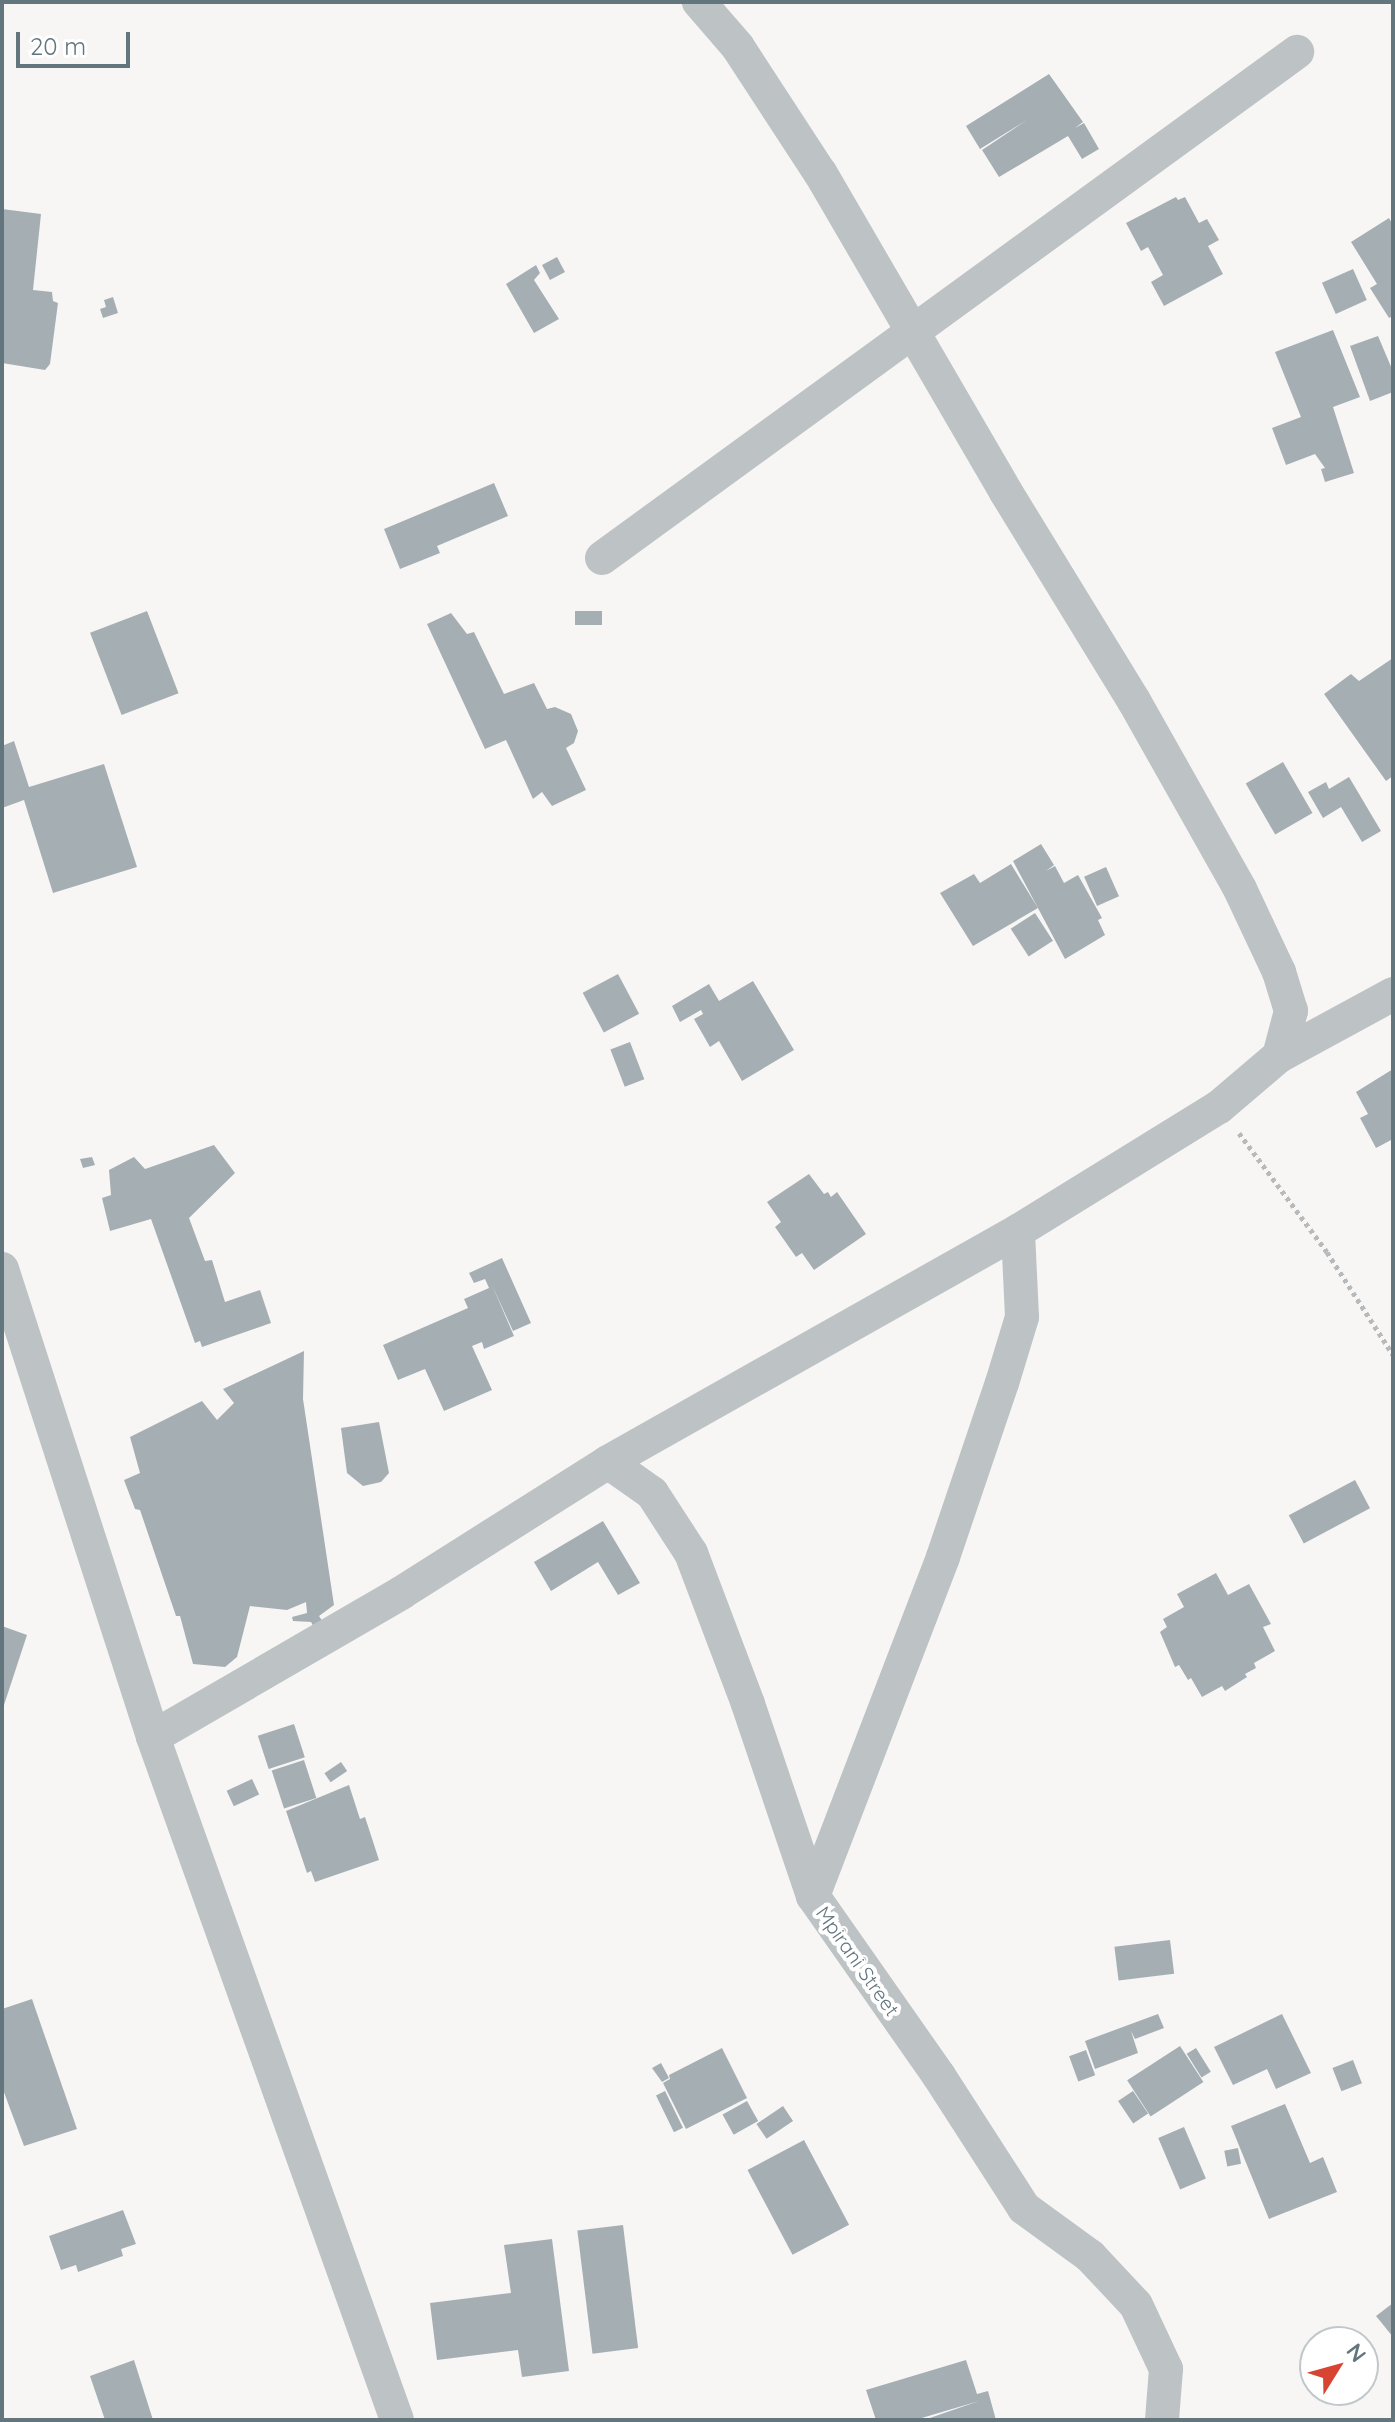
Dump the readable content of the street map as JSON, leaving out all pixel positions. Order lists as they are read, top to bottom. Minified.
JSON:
{"streets":{"street":["Mpirani Street"]},"scale_bar":"20 m","north":"top right"}
